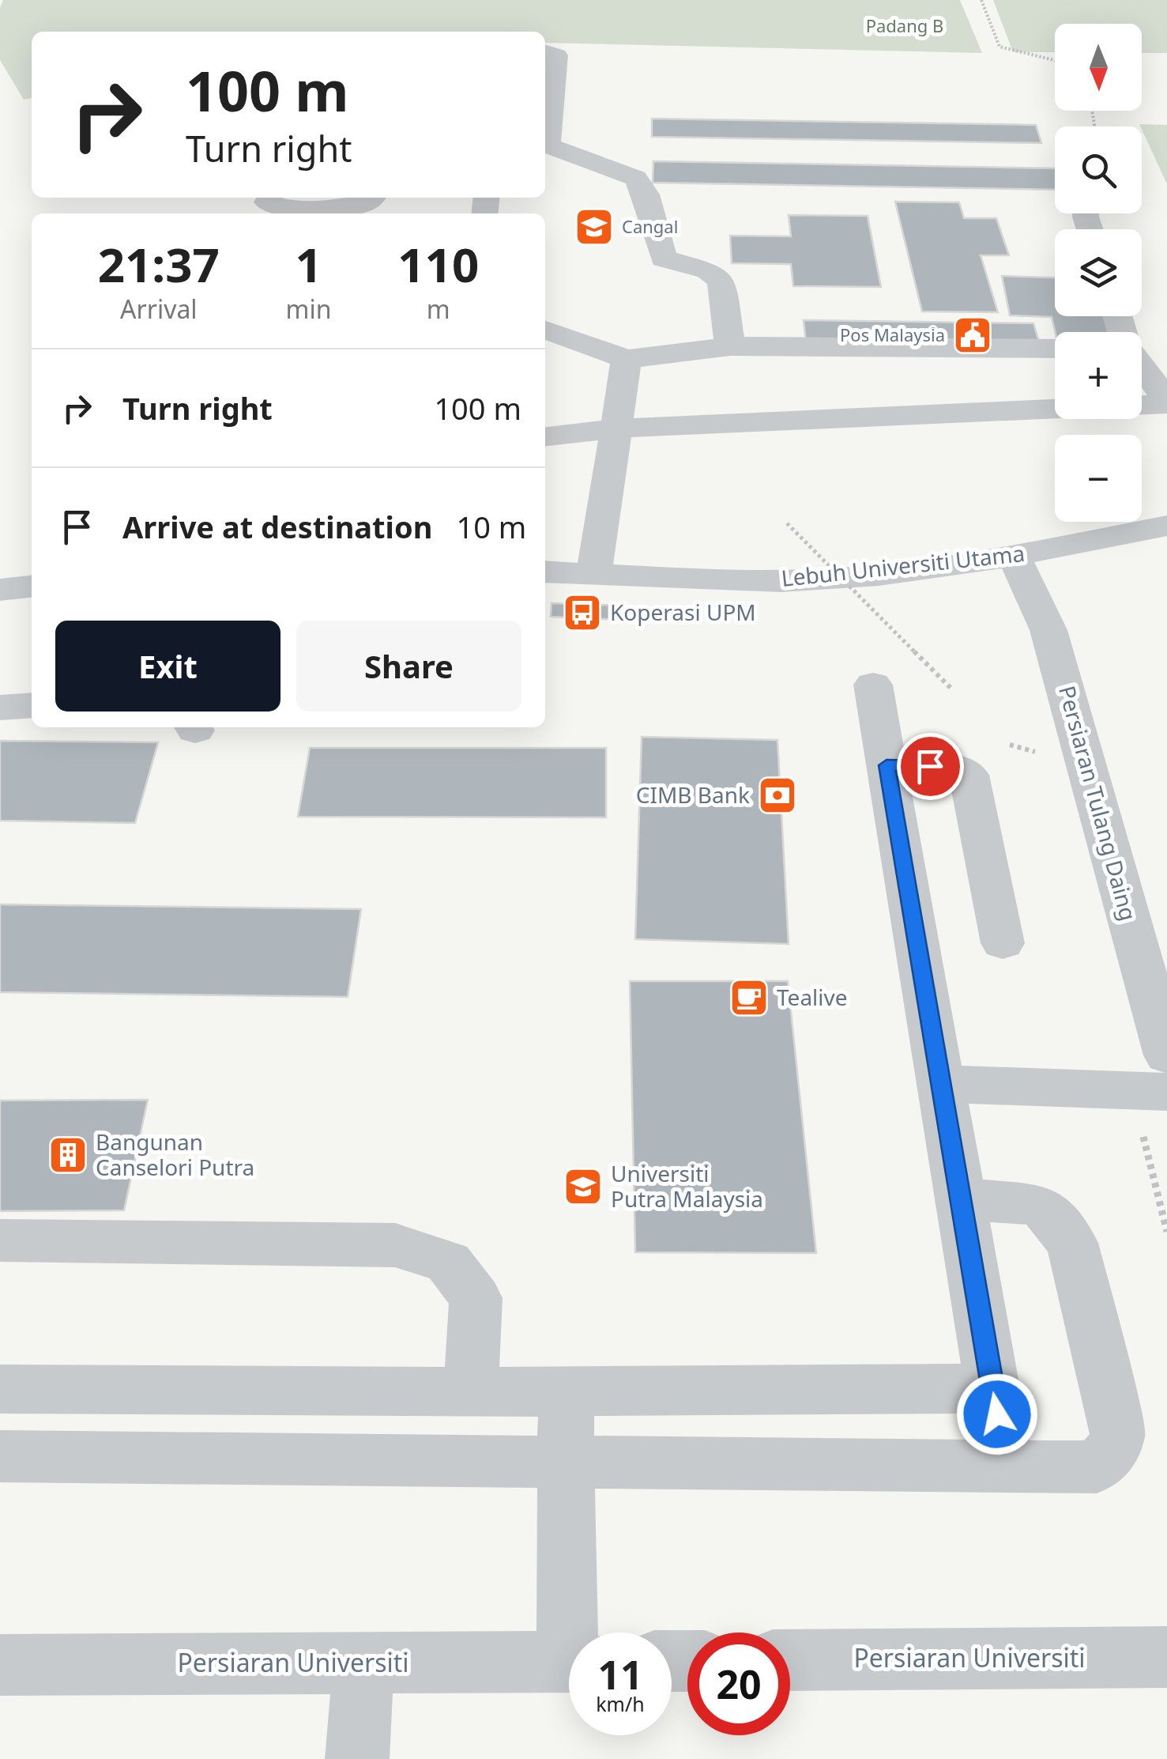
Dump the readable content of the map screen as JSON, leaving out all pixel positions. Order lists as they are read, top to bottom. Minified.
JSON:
{"streets":{"street":["Lebuh Universiti Utama","Persiaran Tulang Daing","Persiaran Universiti"]},"crossings":[["Lebuh Universiti Utama","Persiaran Tulang Daing"]],"parks":["Padang B"],"places":{"school or university":["Cangal","Universiti Putra Malaysia"],"public building":["Pos Malaysia"],"bus stop":["Koperasi UPM"],"bank":["CIMB Bank"],"cafe":["Tealive"],"building":["Bangunan Canselori Putra"]},"north":"bottom","page":{"map_buttons":["+","−"],"turn":["100 m","Turn right"],"eta":["21:37","Arrival","1","min","110","m"],"list":[{"name":"Turn right","value":"100 m"},{"name":"Arrive at destination","value":"10 m"}],"buttons":["Exit","Share"],"speed":"11 km/h","limit":"20"}}
